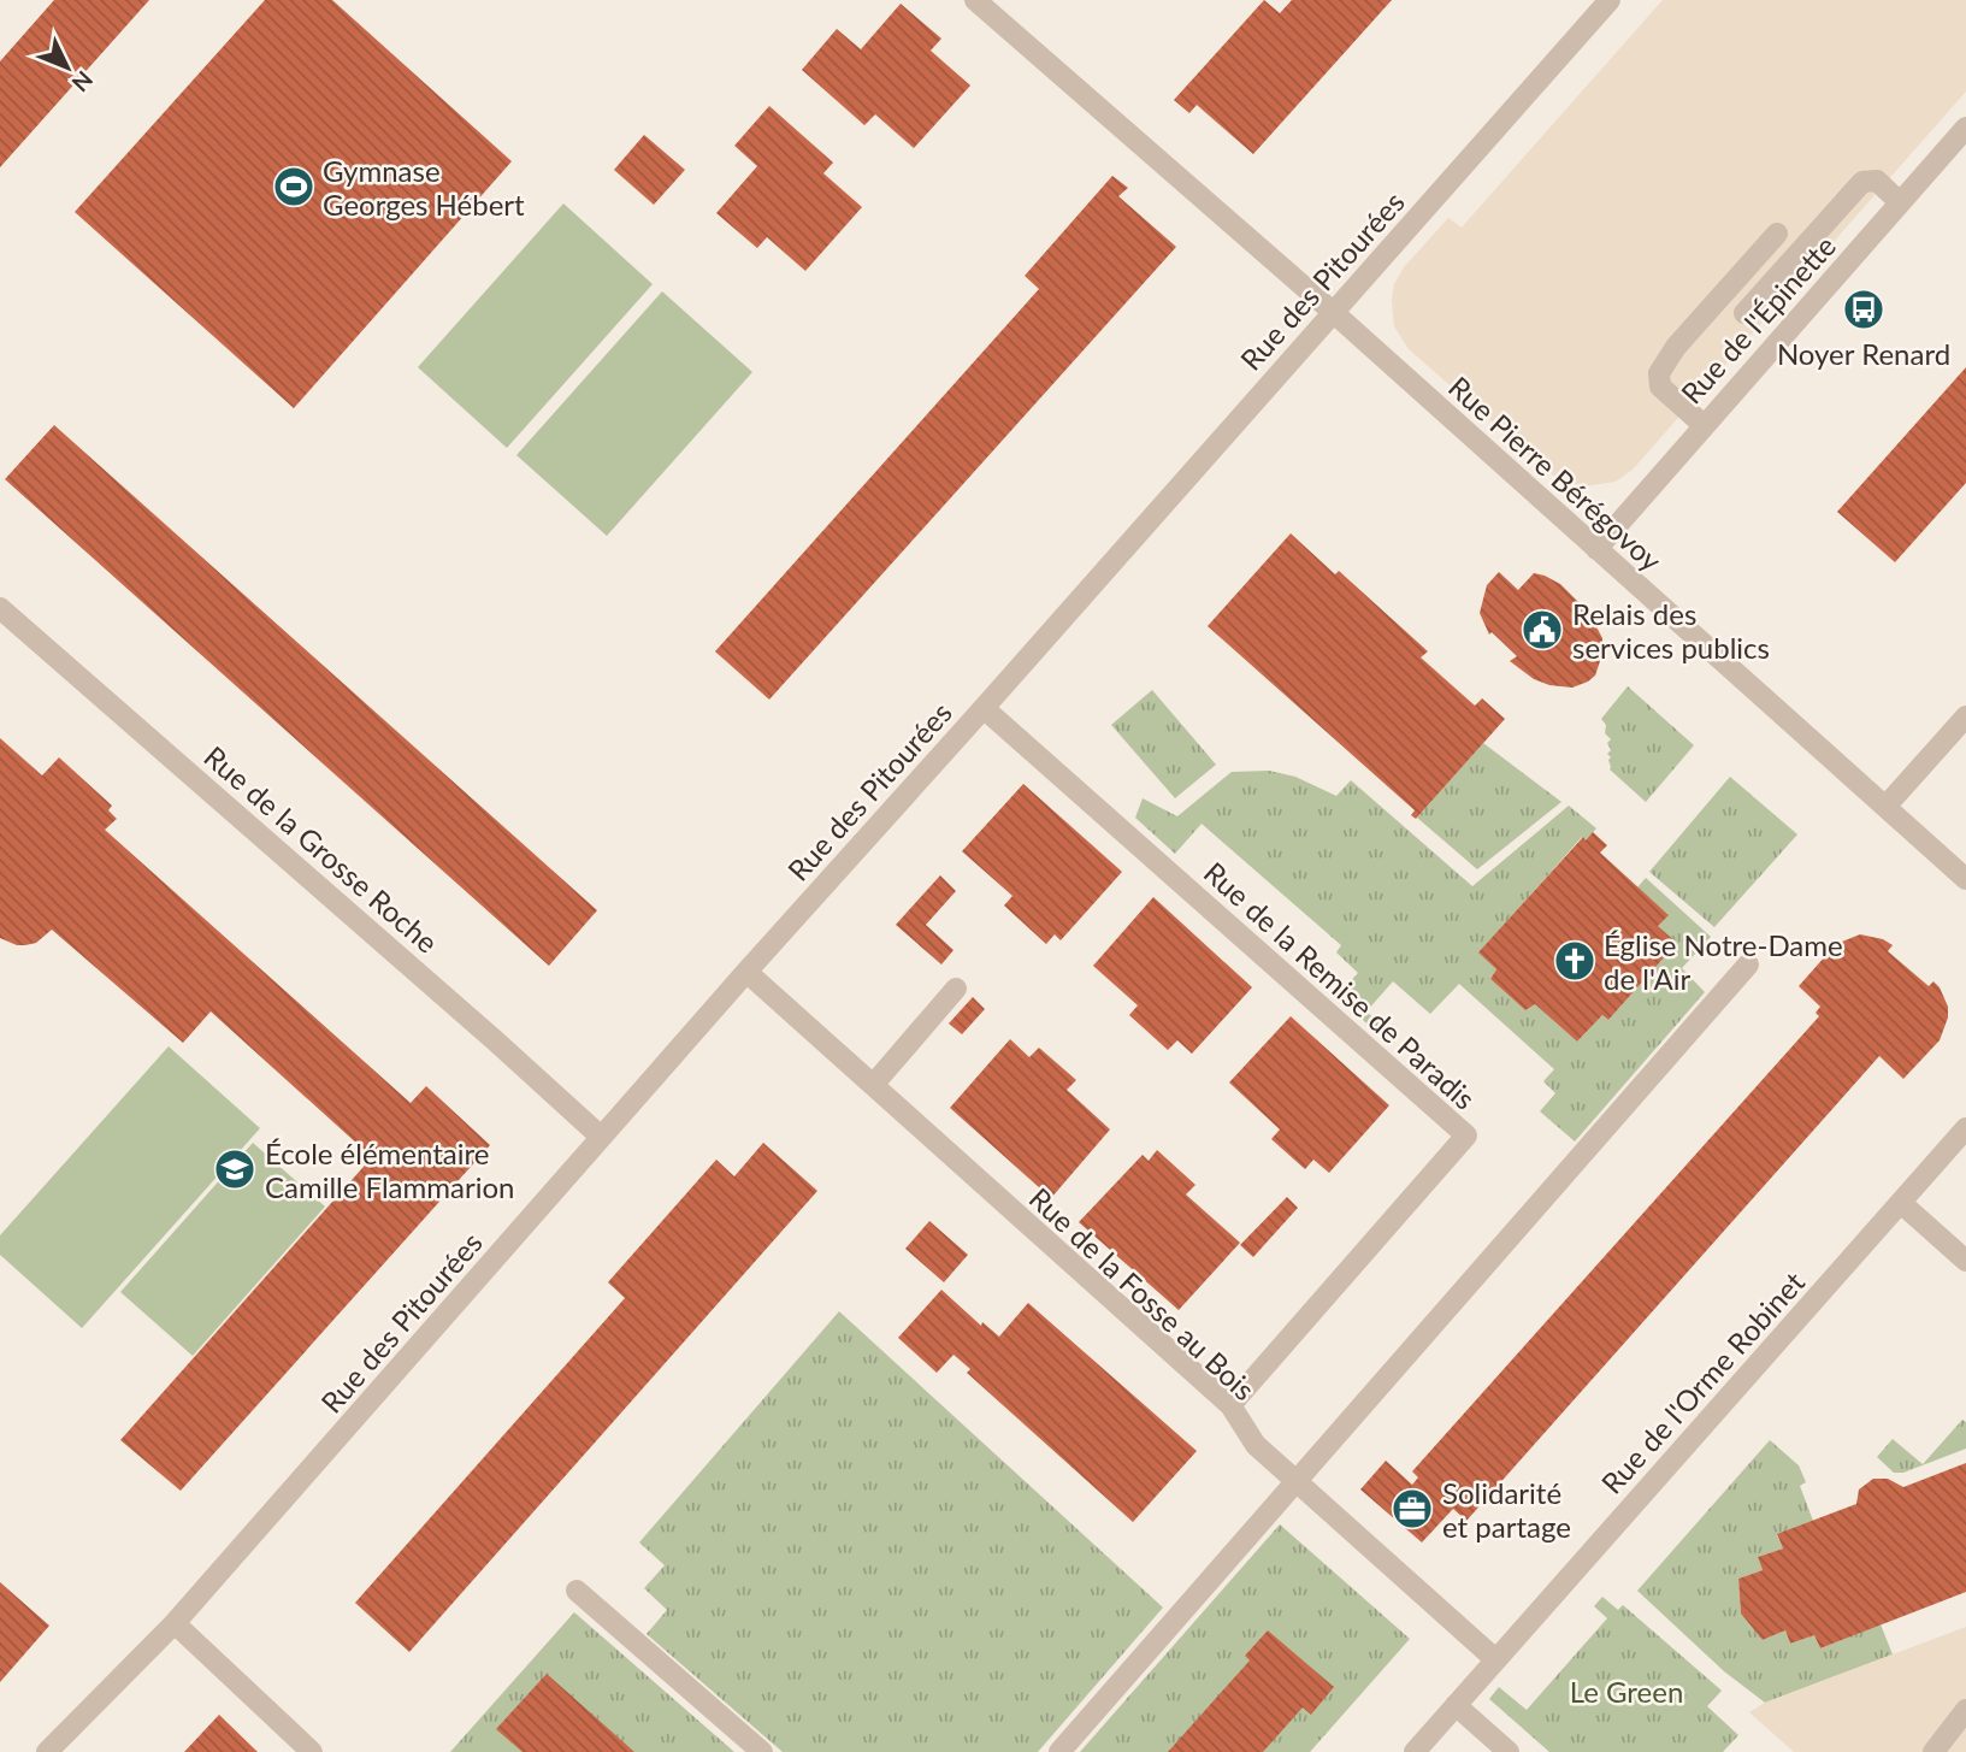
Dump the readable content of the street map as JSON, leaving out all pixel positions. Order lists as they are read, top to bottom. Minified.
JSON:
{"streets":{"street":["Rue des Pitourées","Rue de l'Épinette","Rue Pierre Bérégovoy","Rue de la Grosse Roche","Rue de la Remise de Paradis","Rue de la Fosse au Bois","Rue de l'Orme Robinet"]},"crossings":[["Rue des Pitourées","Rue Pierre Bérégovoy"],["Rue des Pitourées","Rue de la Grosse Roche"],["Rue des Pitourées","Rue de la Remise de Paradis"],["Rue des Pitourées","Rue de la Fosse au Bois"],["Rue de l'Épinette","Rue Pierre Bérégovoy"],["Rue de la Remise de Paradis","Rue de la Fosse au Bois"],["Rue de la Fosse au Bois","Rue de l'Orme Robinet"]],"parks":["Le Green"],"places":{"sports":["Gymnase Georges Hébert"],"bus stop":["Noyer Renard"],"public building":["Relais des services publics"],"church":["Église Notre-Dame de l'Air"],"school or university":["École élémentaire Camille Flammarion"],"office":["Solidarité et partage"]},"north":"bottom right"}
